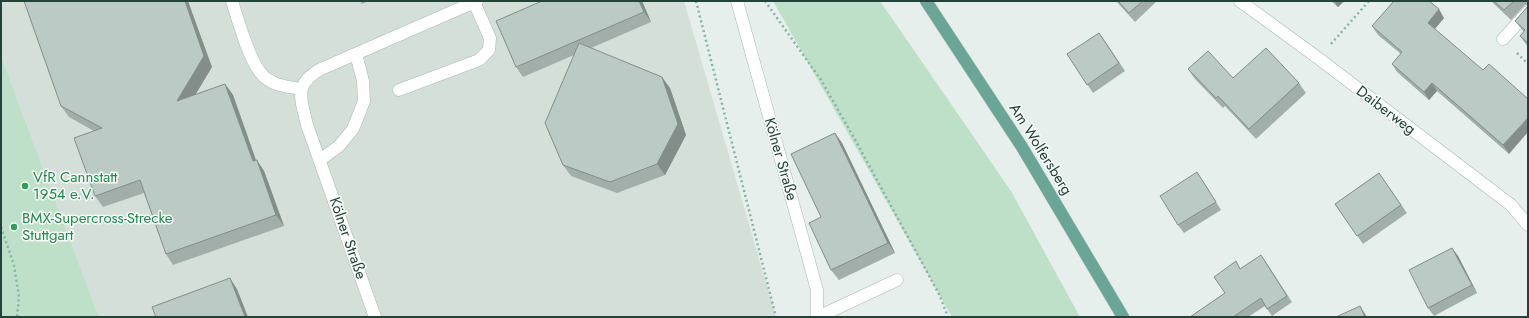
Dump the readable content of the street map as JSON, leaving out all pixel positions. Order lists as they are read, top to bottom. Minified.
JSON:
{"streets":{"main road":["Am Wolfersberg"],"street":["Daiberweg","Kölner Straße"]},"places":["VfR Cannstatt 1954 e.V.","BMX-Supercross-Strecke Stuttgart"]}
